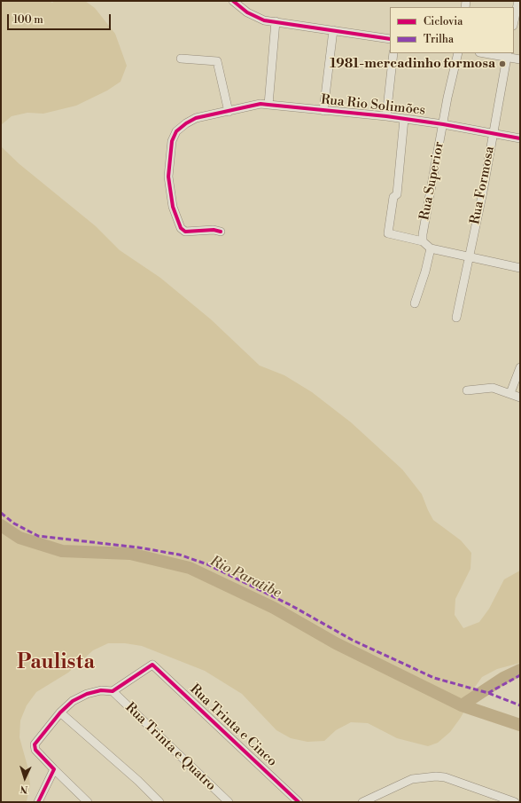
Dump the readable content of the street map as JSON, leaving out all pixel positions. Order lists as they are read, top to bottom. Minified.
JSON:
{"streets":{"street":["Rua Rio Solimões","Rua Superior","Rua Formosa","Rua Trinta e Cinco","Rua Trinta e Quatro"]},"crossings":[["Rua Rio Solimões","Rua Superior"],["Rua Rio Solimões","Rua Formosa"],["Rua Trinta e Cinco","Rua Trinta e Quatro"]],"districts":["Paulista"],"water":["Rio Paratibe"],"places":["1981-mercadinho formosa"],"legend":["Ciclovia","Trilha"],"scale_bar":"100 m","north":"bottom"}
